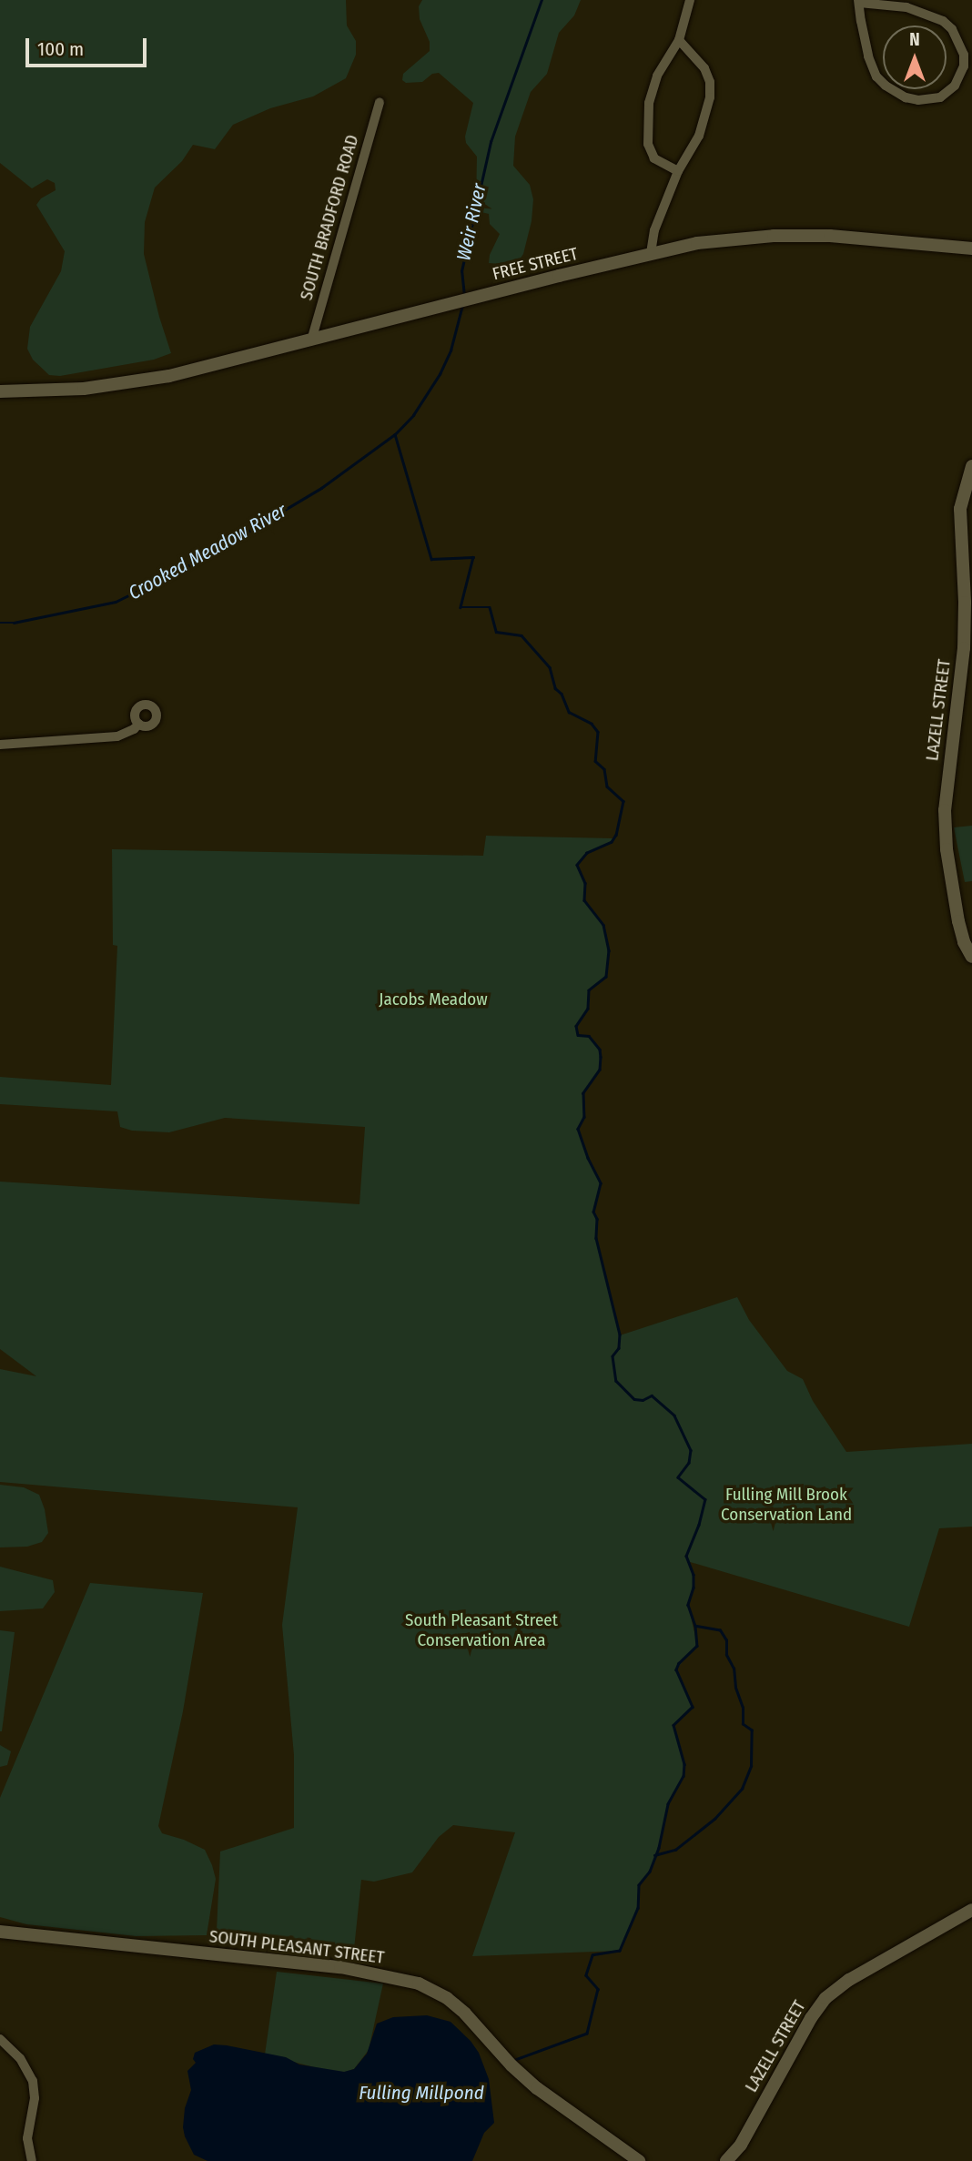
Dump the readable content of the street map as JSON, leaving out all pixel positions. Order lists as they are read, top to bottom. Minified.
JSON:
{"streets":{"street":["SOUTH BRADFORD ROAD","FREE STREET","LAZELL STREET","SOUTH PLEASANT STREET"]},"crossings":[["SOUTH BRADFORD ROAD","FREE STREET"]],"water":["Weir River","Crooked Meadow River","Fulling Millpond"],"parks":["Jacobs Meadow","Fulling Mill Brook Conservation Land","South Pleasant Street Conservation Area"],"scale_bar":"100 m","north":"top"}
